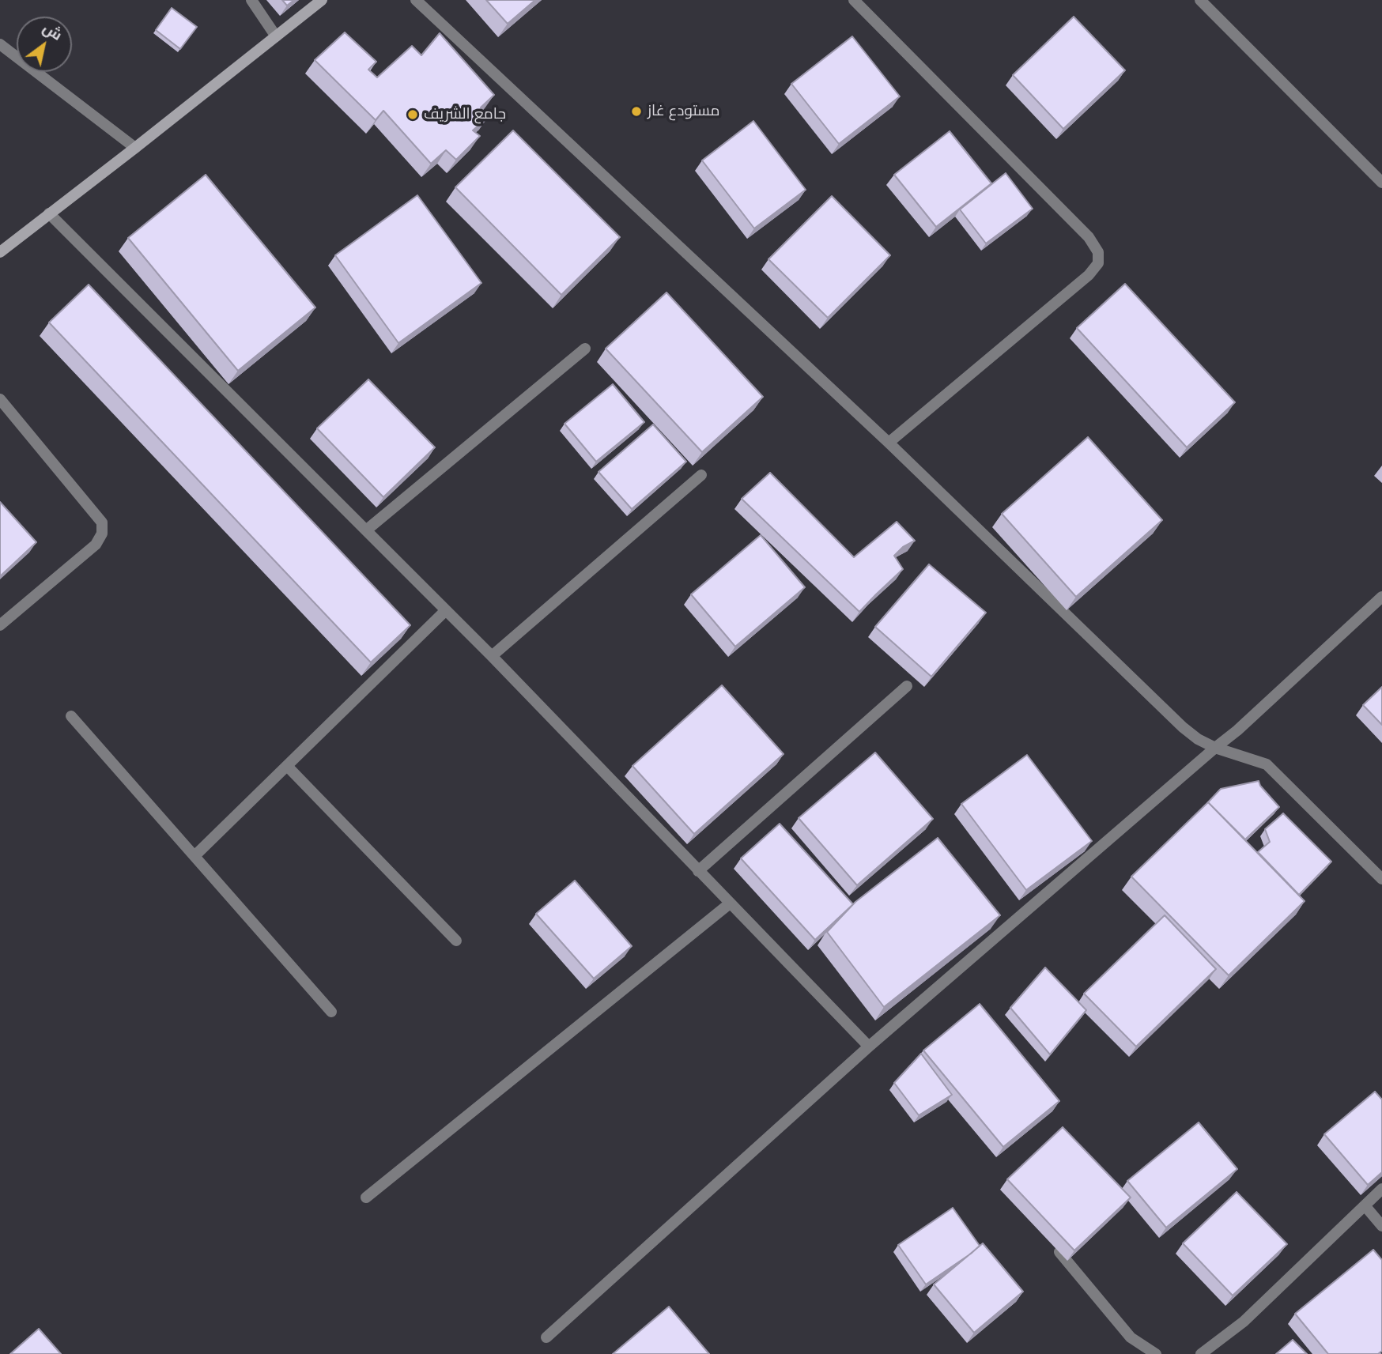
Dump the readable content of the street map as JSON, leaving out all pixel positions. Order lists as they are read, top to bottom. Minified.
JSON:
{"places":["مستودع غاز","جامع الشريف"],"north":"top right"}
